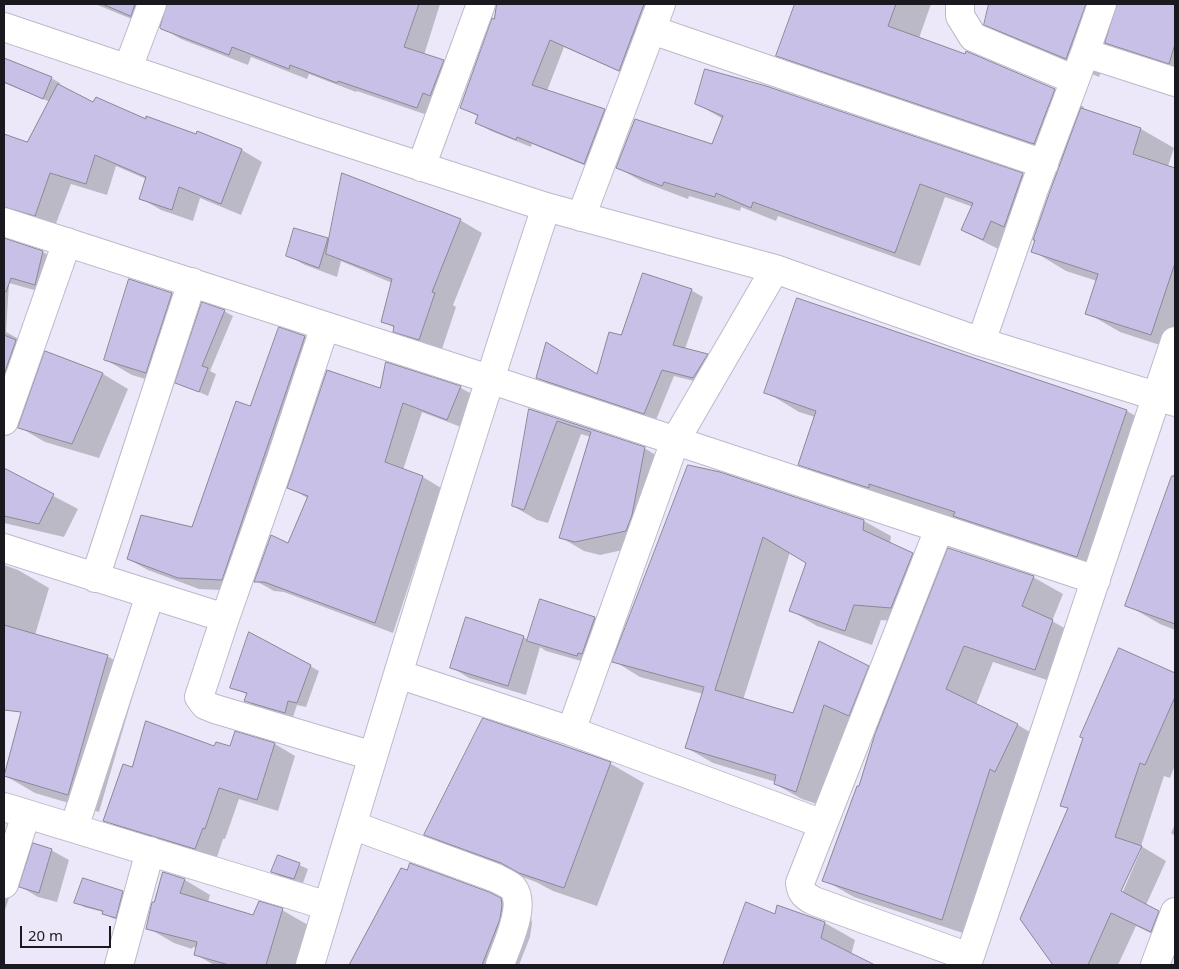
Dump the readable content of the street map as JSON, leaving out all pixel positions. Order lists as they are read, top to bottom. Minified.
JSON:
{"scale_bar":"20 m"}
